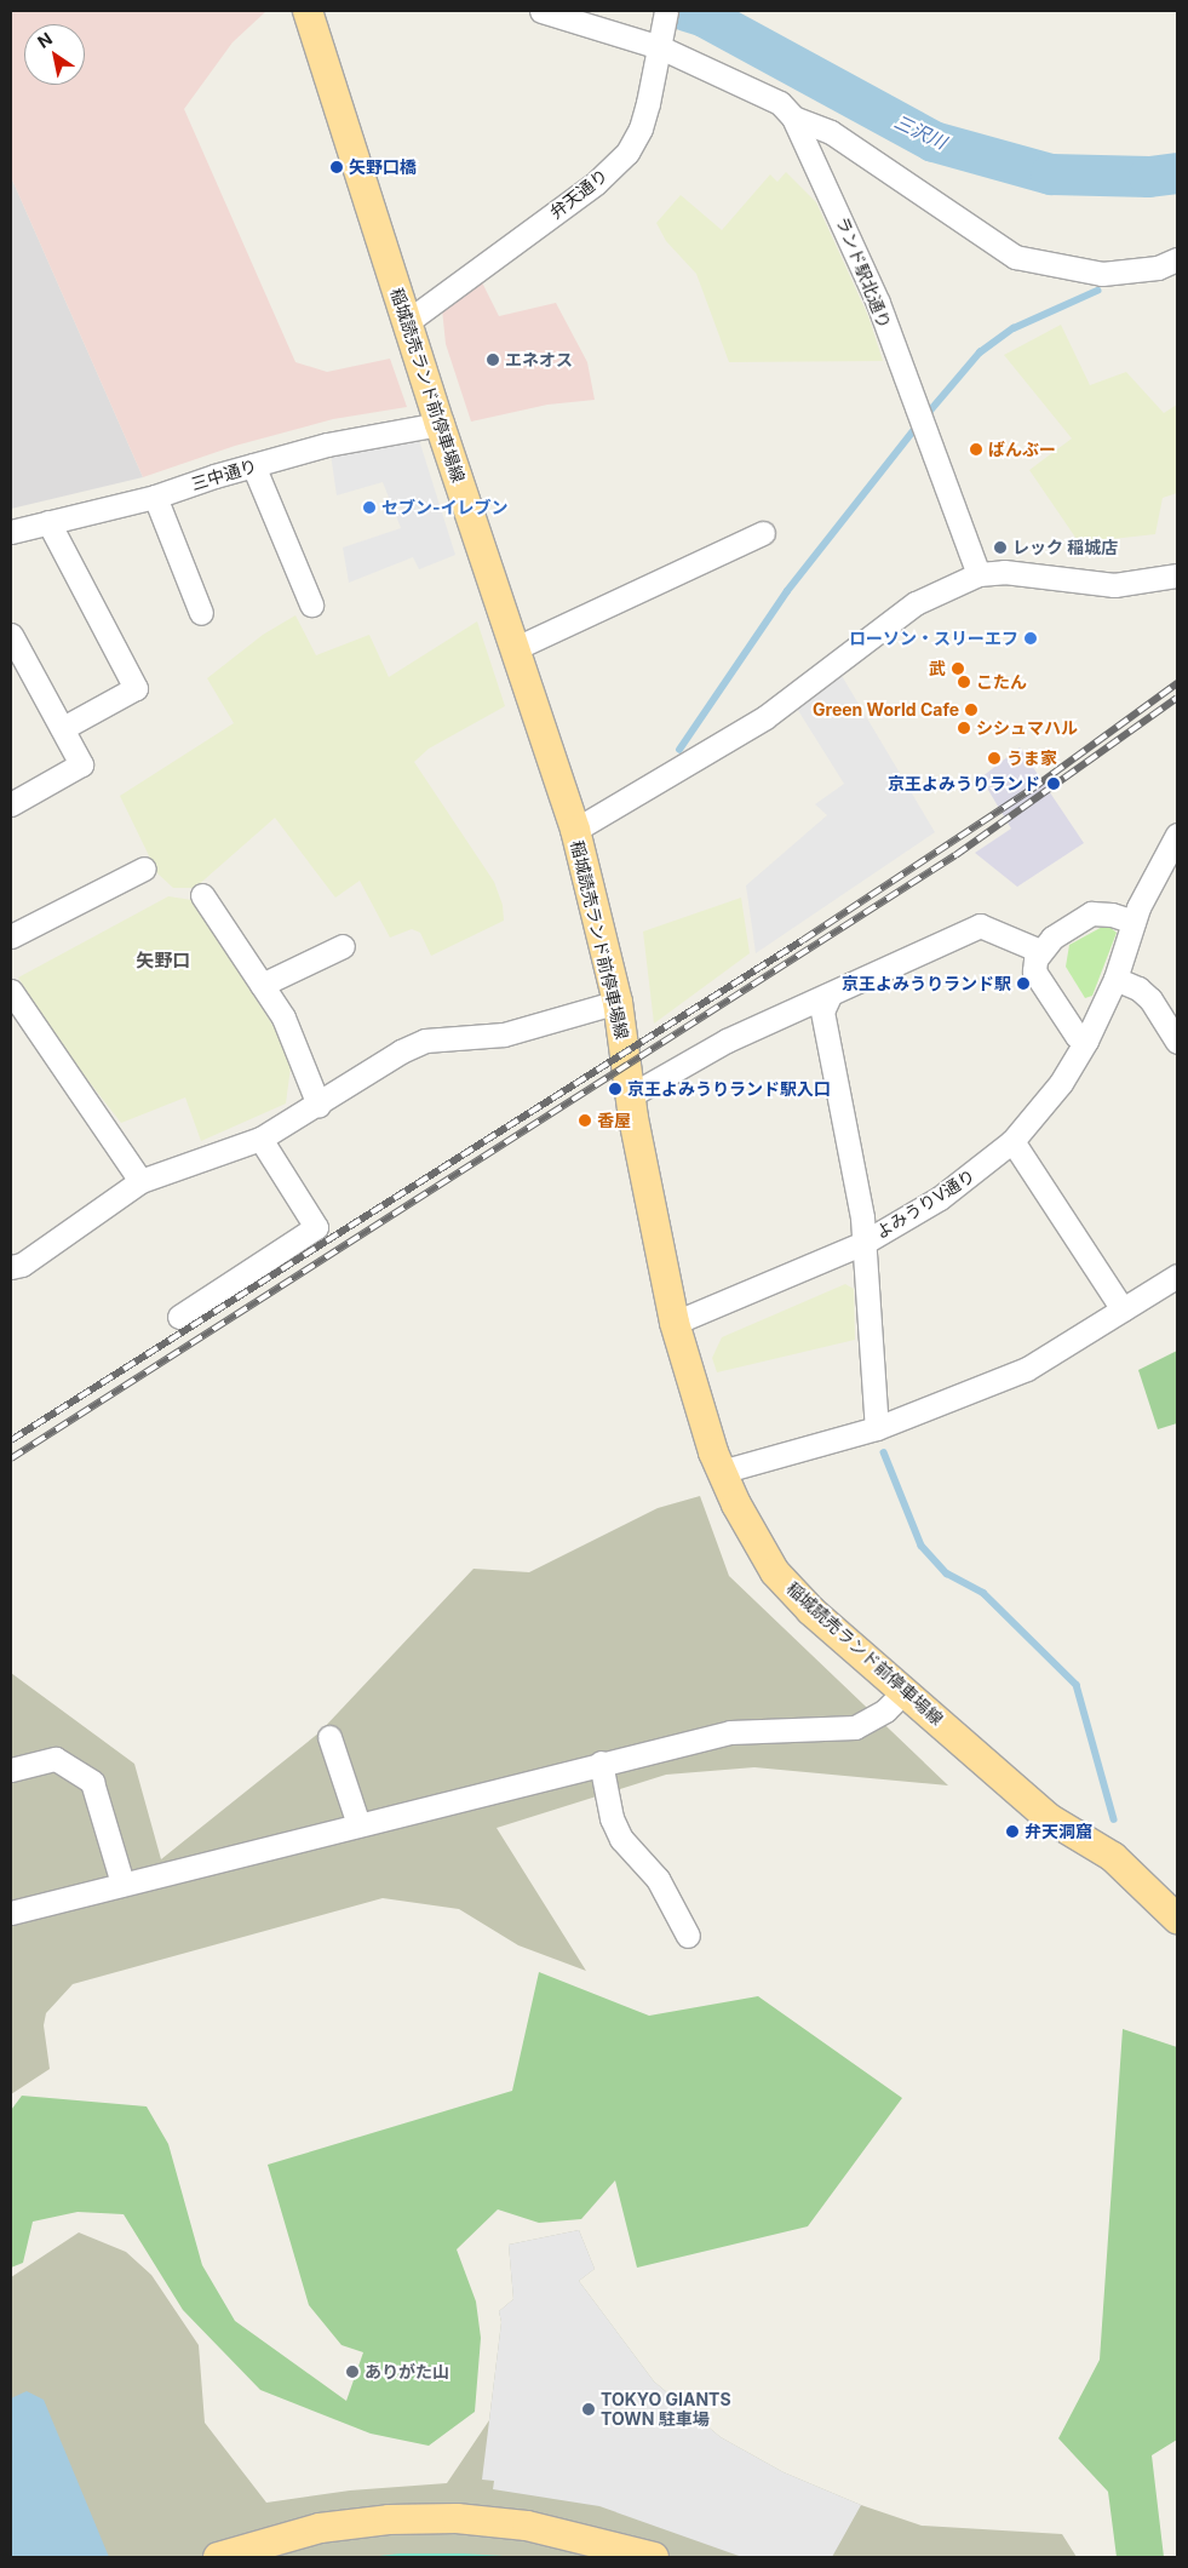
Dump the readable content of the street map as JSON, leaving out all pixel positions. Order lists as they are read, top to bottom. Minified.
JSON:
{"streets":{"main road":["稲城読売ランド前停車場線"],"street":["弁天通り","ランド駅北通り","三中通り","よみうりV通り"]},"crossings":[["弁天通り","ランド駅北通り"],["弁天通り","稲城読売ランド前停車場線"],["稲城読売ランド前停車場線","三中通り"],["稲城読売ランド前停車場線","よみうりV通り"]],"districts":["矢野口"],"water":["三沢川"],"places":["矢野口橋","エネオス","ばんぶー","セブン-イレブン","レック 稲城店","ローソン・スリーエフ","武","こたん","Green World Cafe","シシュマハル","うま家","京王よみうりランド","京王よみうりランド駅","京王よみうりランド駅入口","香屋","弁天洞窟","ありがた山","TOKYO GIANTS TOWN 駐車場"],"north":"top left"}
